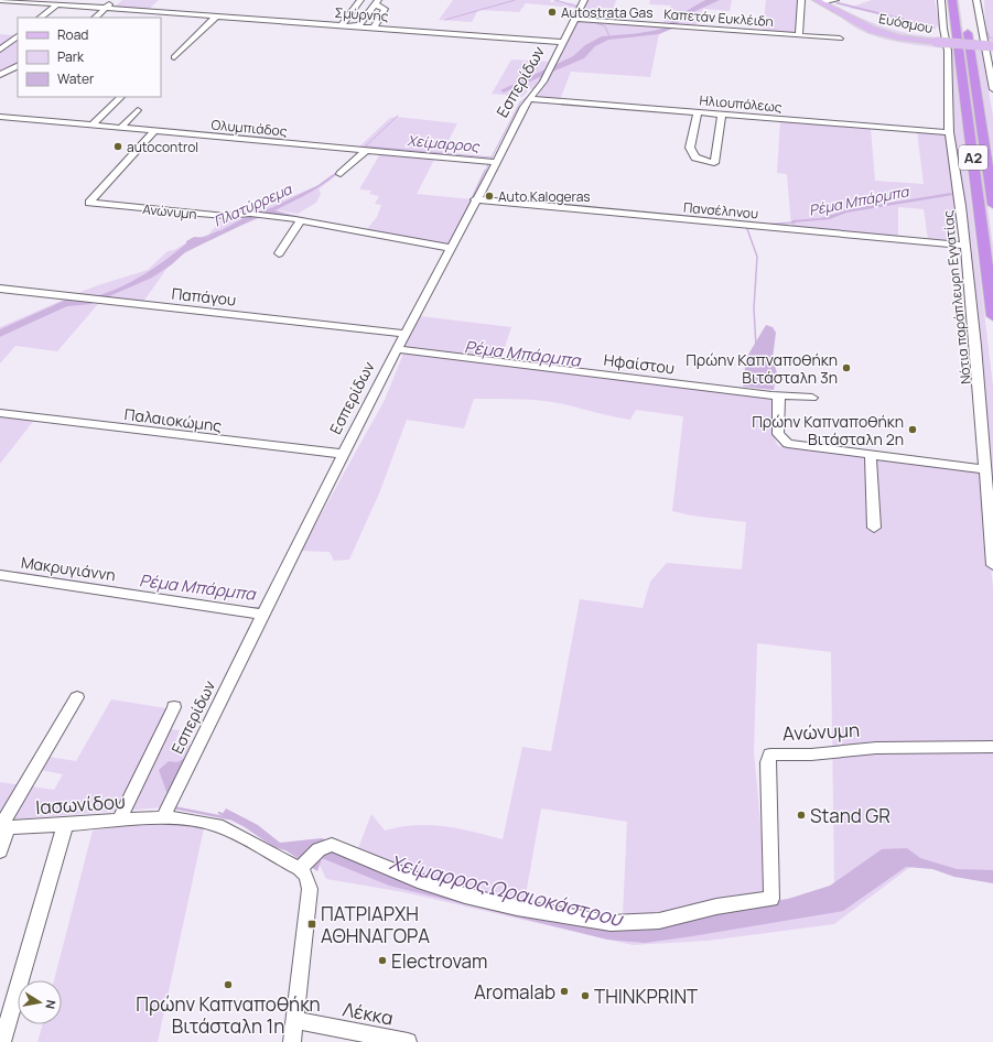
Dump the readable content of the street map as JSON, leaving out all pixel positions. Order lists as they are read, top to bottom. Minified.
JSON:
{"streets":{"highway":["Α2"],"main road":["Ευόσμου"],"street":["Σμύρνης","Καπετάν Ευκλέιδη","Εσπερίδων","Ηλιουπόλεως","Ολυμπιάδος","Πανσέληνου","Ανώνυμη","Παπάγου","Νότια παράπλευρη Εγνατίας","Ηφαίστου","Παλαιοκώμης","Μακρυγιάννη","Ιασωνίδου","Λέκκα"]},"crossings":[["Σμύρνης","Εσπερίδων"],["Καπετάν Ευκλέιδη","Εσπερίδων"],["Εσπερίδων","Ηλιουπόλεως"],["Εσπερίδων","Ολυμπιάδος"],["Εσπερίδων","Πανσέληνου"],["Εσπερίδων","Ανώνυμη"],["Εσπερίδων","Παπάγου"],["Εσπερίδων","Ηφαίστου"],["Εσπερίδων","Παλαιοκώμης"],["Εσπερίδων","Μακρυγιάννη"],["Εσπερίδων","Ιασωνίδου"],["Ηλιουπόλεως","Νότια παράπλευρη Εγνατίας"],["Ολυμπιάδος","Ανώνυμη"],["Πανσέληνου","Νότια παράπλευρη Εγνατίας"],["Ανώνυμη","Ιασωνίδου"]],"water":["Χείμαρρος","Ρέμα Μπάρμπα","Πλατύρρεμα","Χείμαρρος Ωραιοκάστρου"],"places":{"other":["Autostrata Gas","autocontrol","Auto Kalogeras","Πρώην Καπναποθήκη Βιτάσταλη 3η","Πρώην Καπναποθήκη Βιτάσταλη 2η","Stand GR","Electrovam","Πρώην Καπναποθήκη Βιτάσταλη 1η","Aromalab","THINKPRINT"],"transit":["ΠΑΤΡΙΑΡΧΗ ΑΘΗΝΑΓΟΡΑ"]},"legend":["Road","Park","Water"],"north":"right"}
